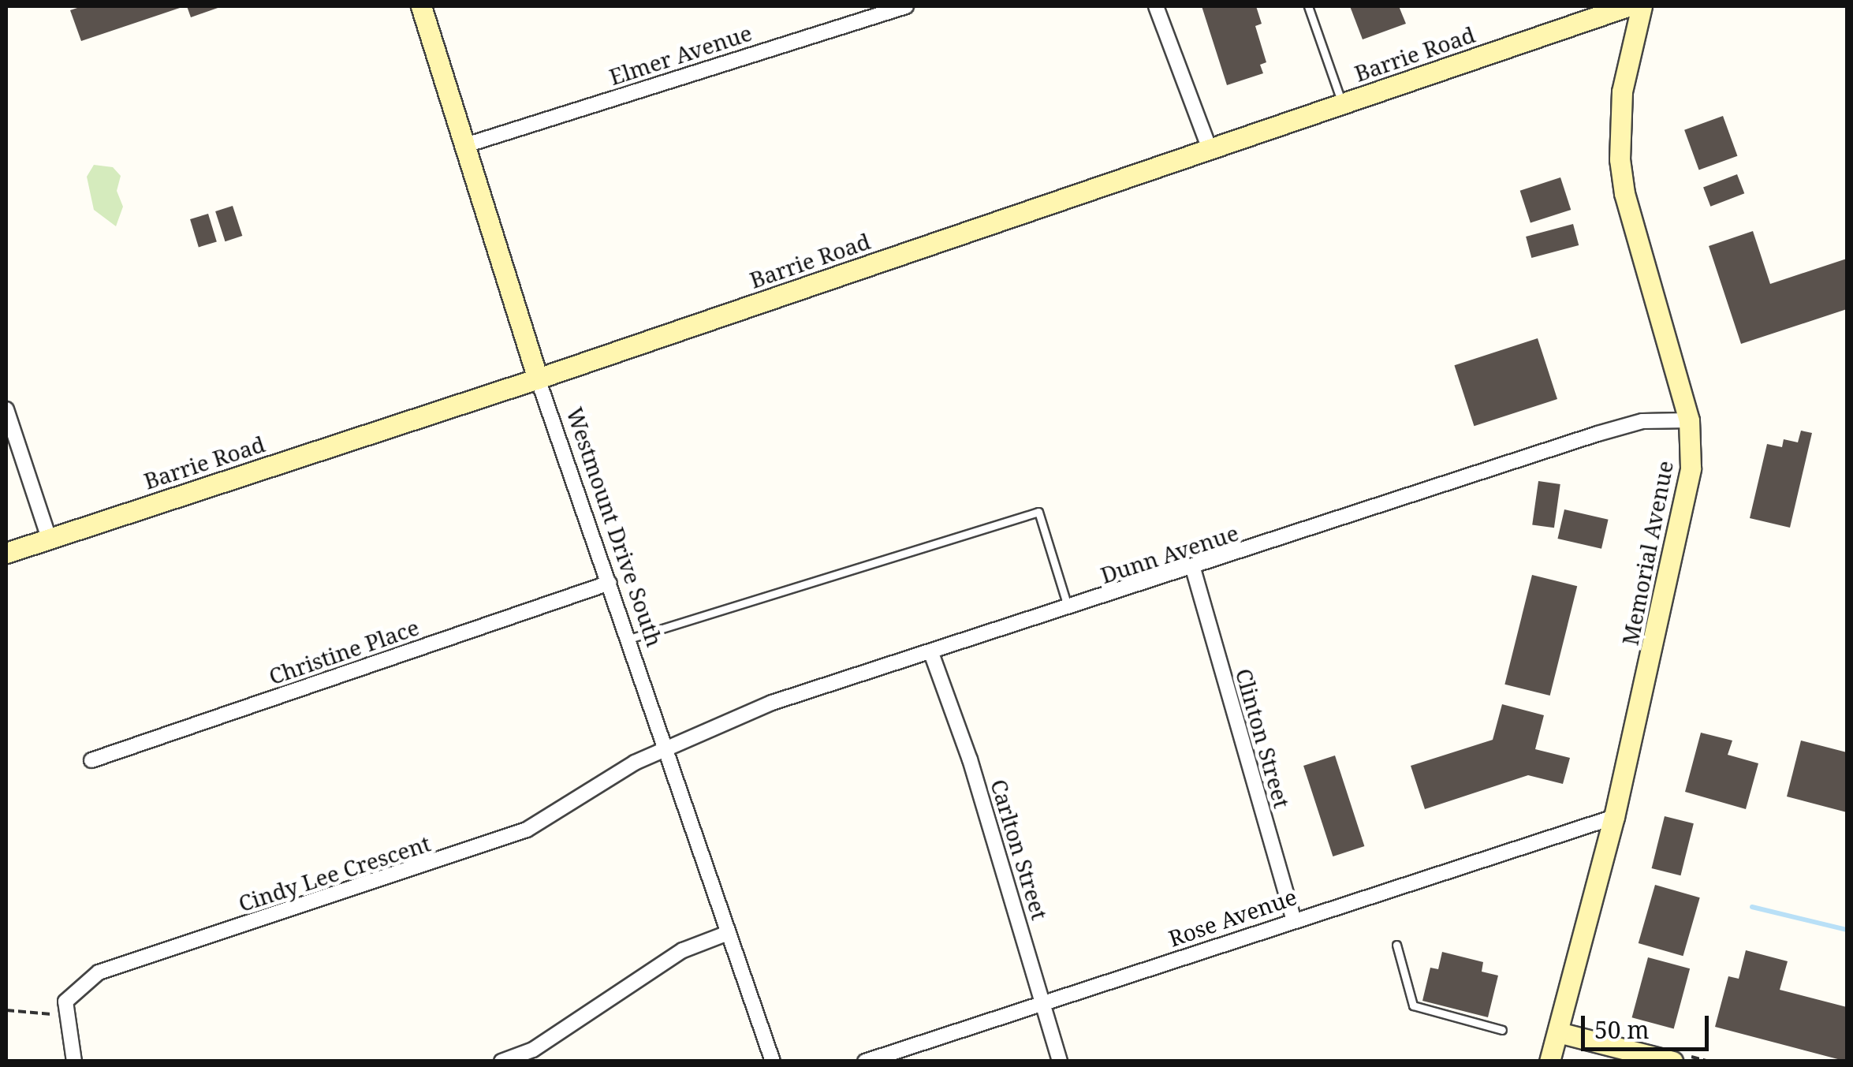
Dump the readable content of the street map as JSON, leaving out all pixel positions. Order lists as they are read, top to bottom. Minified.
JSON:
{"streets":{"street":["Barrie Road","Elmer Avenue","Westmount Drive South","Memorial Avenue","Dunn Avenue","Christine Place","Clinton Street","Carlton Street","Cindy Lee Crescent","Rose Avenue"]},"crossings":[["Barrie Road","Westmount Drive South"],["Elmer Avenue","Westmount Drive South"],["Westmount Drive South","Dunn Avenue"],["Westmount Drive South","Christine Place"],["Westmount Drive South","Cindy Lee Crescent"],["Memorial Avenue","Dunn Avenue"],["Memorial Avenue","Rose Avenue"],["Dunn Avenue","Clinton Street"],["Dunn Avenue","Carlton Street"],["Dunn Avenue","Cindy Lee Crescent"],["Clinton Street","Rose Avenue"],["Carlton Street","Rose Avenue"]],"scale_bar":"50 m"}
